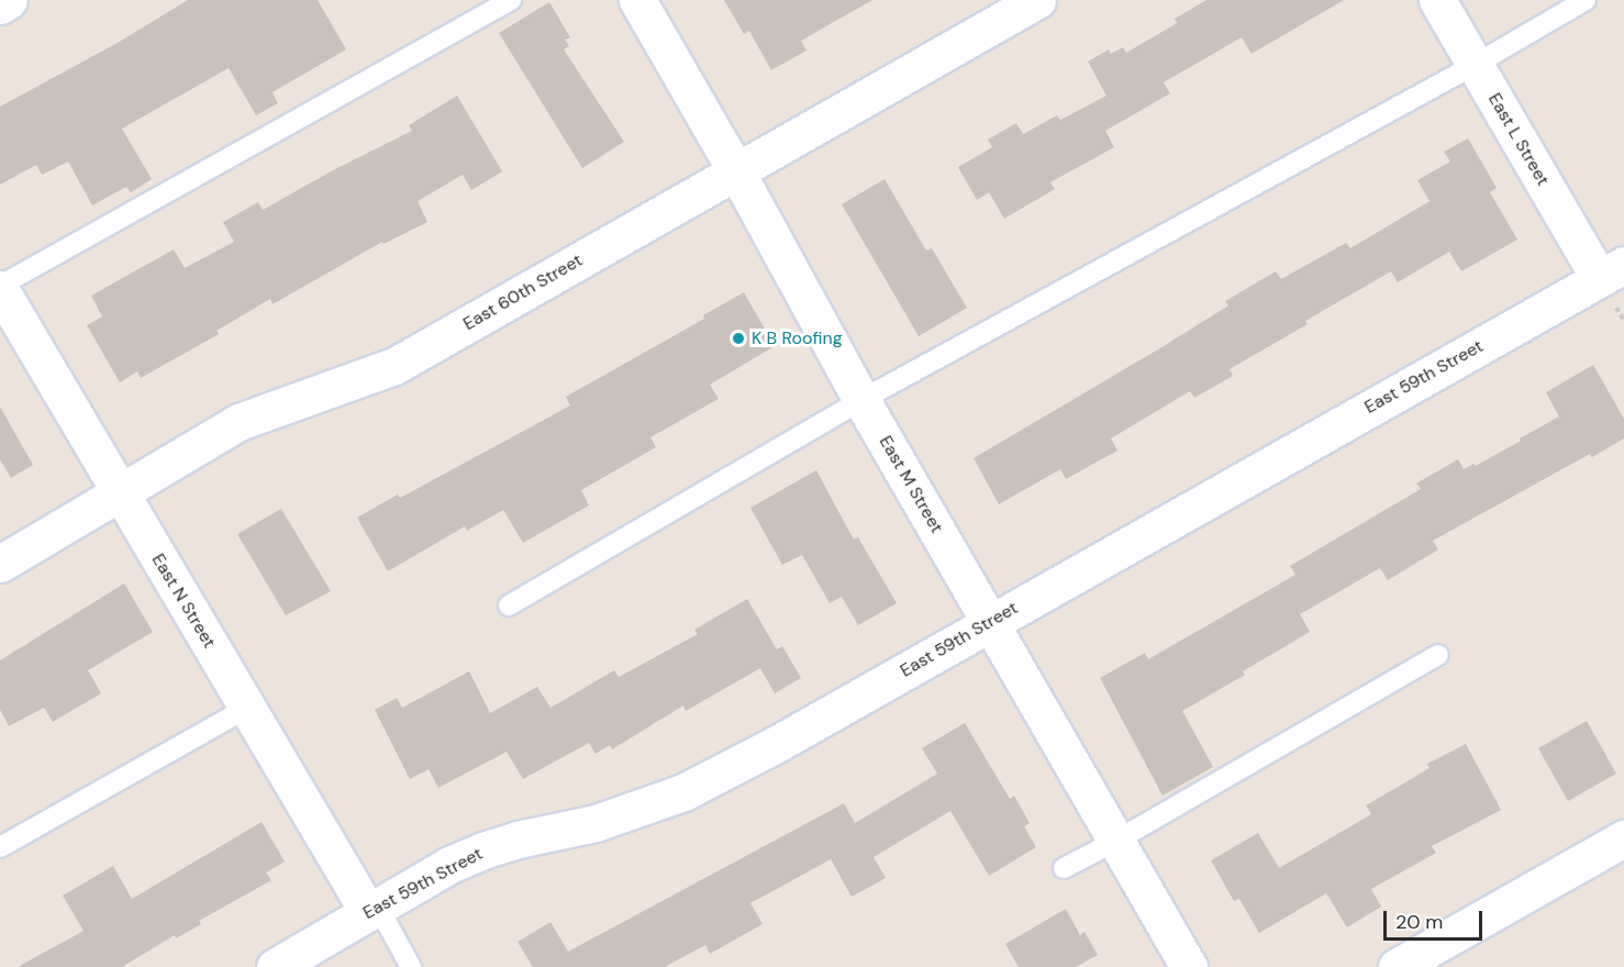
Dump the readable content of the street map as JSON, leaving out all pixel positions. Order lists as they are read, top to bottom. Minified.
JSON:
{"streets":{"street":["East L Street","East 60th Street","East 59th Street","East M Street","East N Street"]},"crossings":[["East L Street","East 59th Street"],["East 60th Street","East M Street"],["East 60th Street","East N Street"],["East 59th Street","East M Street"],["East 59th Street","East N Street"]],"places":["K B Roofing"],"scale_bar":"20 m"}
